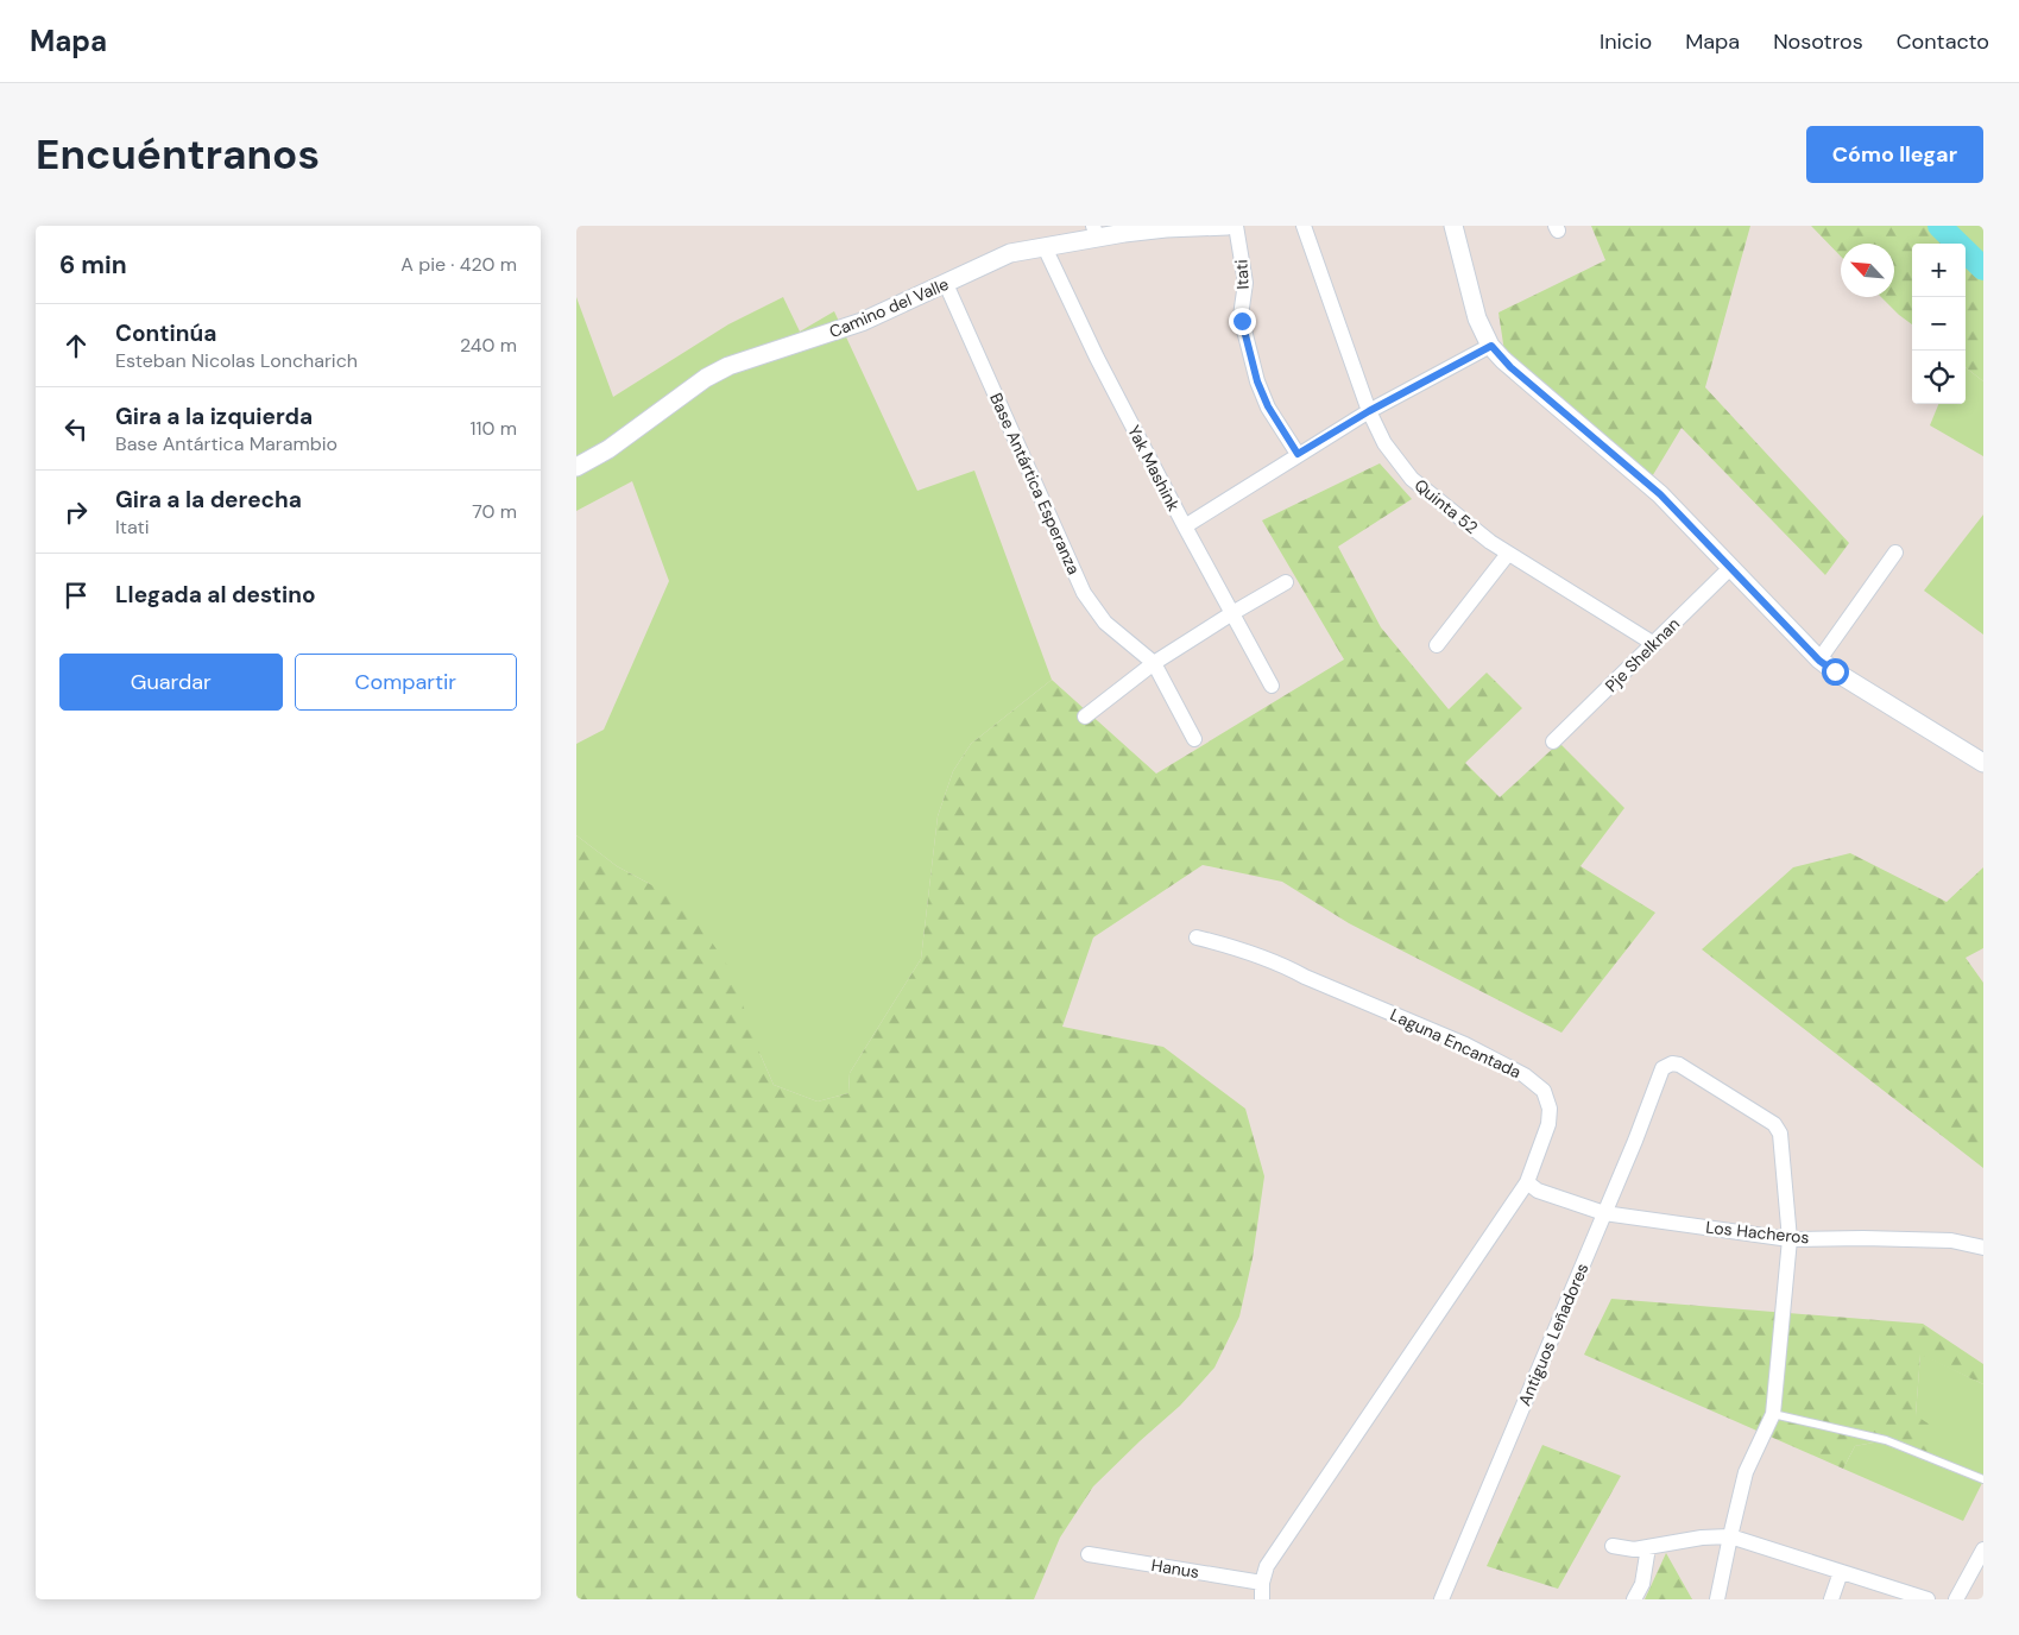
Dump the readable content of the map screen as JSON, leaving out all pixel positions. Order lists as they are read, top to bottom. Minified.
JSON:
{"streets":{"street":["Itati","Camino del Valle","Yak Mashink","Base Antártica Esperanza","Quinta 52","Pje Shelknan","Laguna Encantada","Los Hacheros","Antiguos Leñadores","Hanus"]},"crossings":[["Camino del Valle","Yak Mashink"],["Camino del Valle","Base Antártica Esperanza"],["Quinta 52","Pje Shelknan"],["Laguna Encantada","Hanus"],["Los Hacheros","Antiguos Leñadores"]],"north":"top left","page":{"header":"Mapa","nav":["Inicio","Mapa","Nosotros","Contacto"],"buttons":["Cómo llegar",["Guardar","Compartir"]],"title":"Encuéntranos","heading":["6 min","A pie · 420 m"],"map_buttons":["+","−"],"list":[["Continúa","Esteban Nicolas Loncharich","240 m"],["Gira a la izquierda","Base Antártica Marambio","110 m"],["Gira a la derecha","Itati","70 m"],"Llegada al destino"]}}
